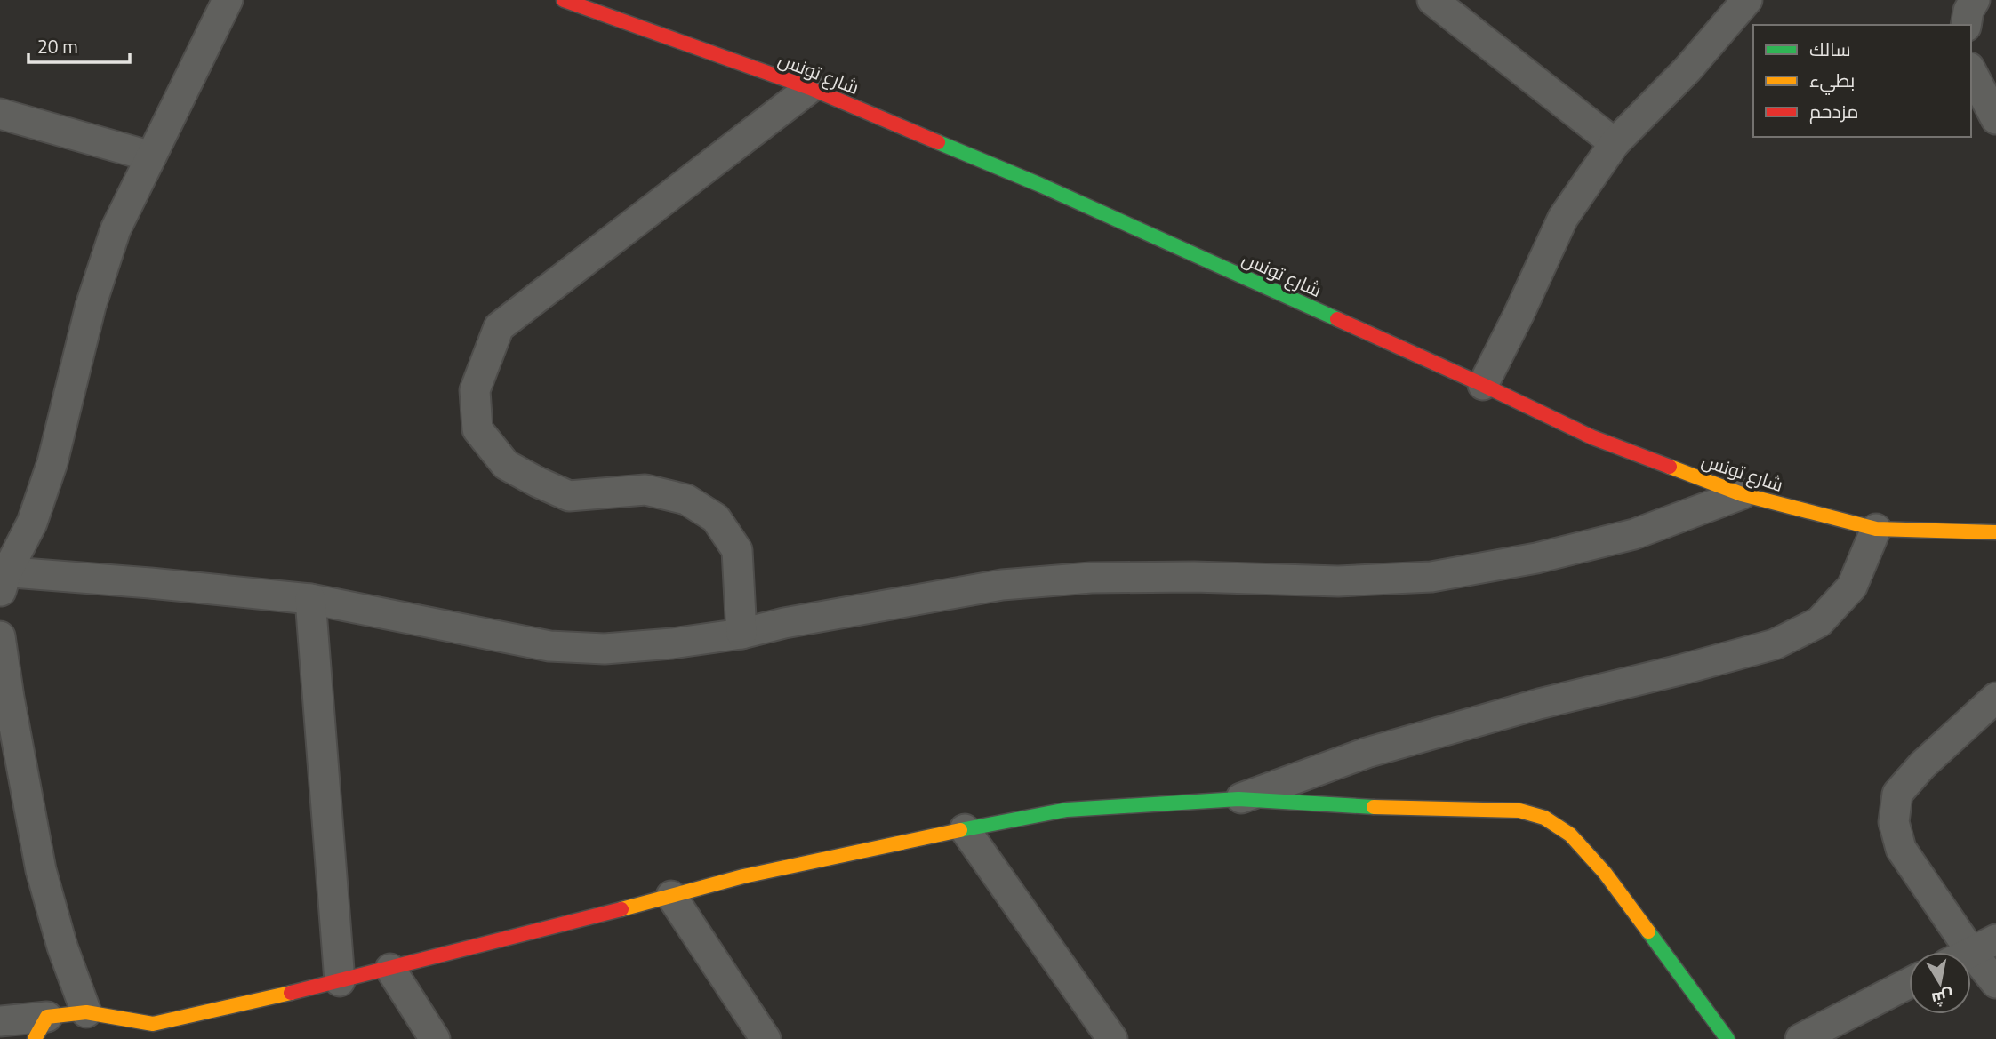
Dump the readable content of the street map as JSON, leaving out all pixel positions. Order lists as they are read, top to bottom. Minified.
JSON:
{"streets":{"street":["شارع تونس"]},"legend":["سالك","بطيء","مزدحم"],"scale_bar":"20 m","north":"bottom"}
